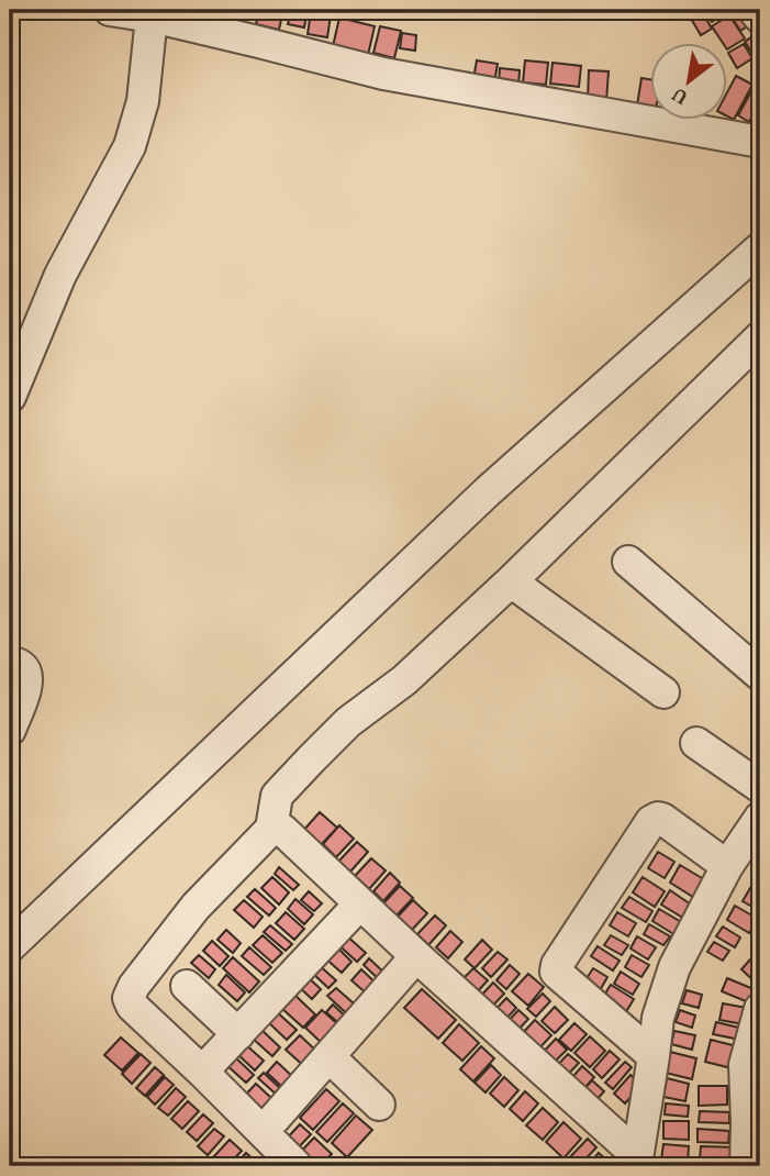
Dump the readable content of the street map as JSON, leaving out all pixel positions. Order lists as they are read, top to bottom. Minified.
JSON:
{"north":"bottom left"}
